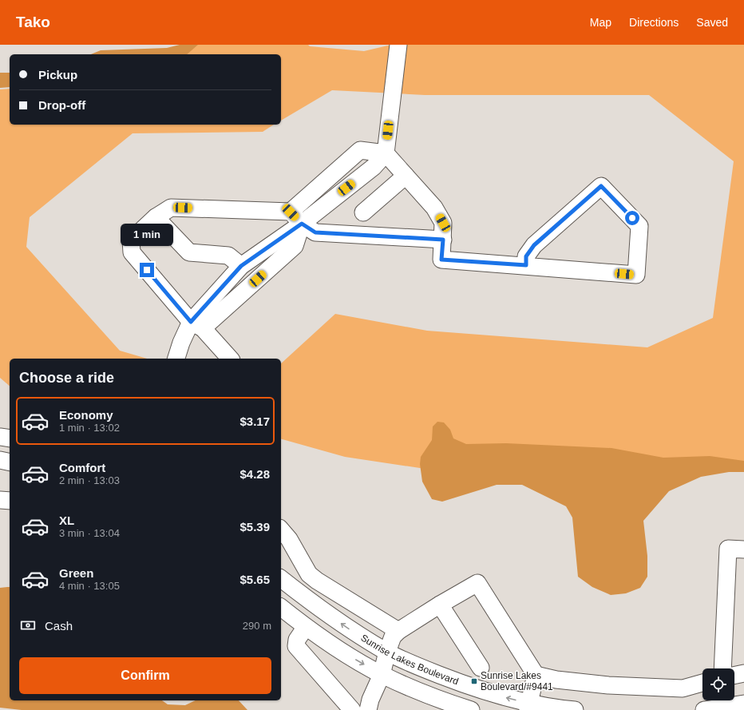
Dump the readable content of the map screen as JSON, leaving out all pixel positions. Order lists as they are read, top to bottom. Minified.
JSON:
{"streets":{"street":["Sunrise Lakes Boulevard"]},"places":{"transit":["Sunrise Lakes Boulevard/#9441"]},"page":{"header":"Tako","nav":["Map","Directions","Saved"],"banner":["Pickup","Drop-off"],"bubble":"1 min","heading":"Choose a ride","list":[{"name":"Economy","note":"1 min · 13:02","value":"$3.17"},{"name":"Comfort","note":"2 min · 13:03","value":"$4.28"},{"name":"XL","note":"3 min · 13:04","value":"$5.39"},{"name":"Green","note":"4 min · 13:05","value":"$5.65"}],"pay":["Cash","290 m"],"buttons":"Confirm"}}
